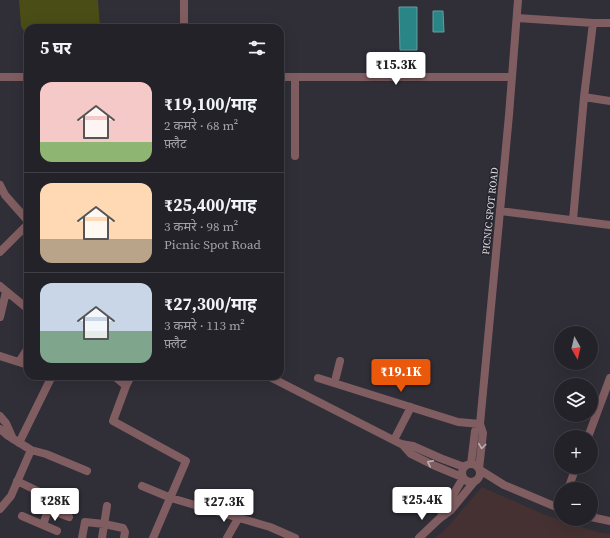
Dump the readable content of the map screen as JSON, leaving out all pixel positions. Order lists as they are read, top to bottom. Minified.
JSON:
{"streets":{"street":["PICNIC SPOT ROAD"]},"north":"bottom","page":{"heading":"5 घर","price":["₹15.3K","₹19.1K","₹25.4K","₹28K","₹27.3K"],"list":[{"name":"₹19,100/माह","note":"2 कमरे · 68 m² · फ़्लैट"},{"name":"₹25,400/माह","note":"3 कमरे · 98 m² · Picnic Spot Road"},{"name":"₹27,300/माह","note":"3 कमरे · 113 m² · फ़्लैट"}],"map_buttons":["+","−"]}}
